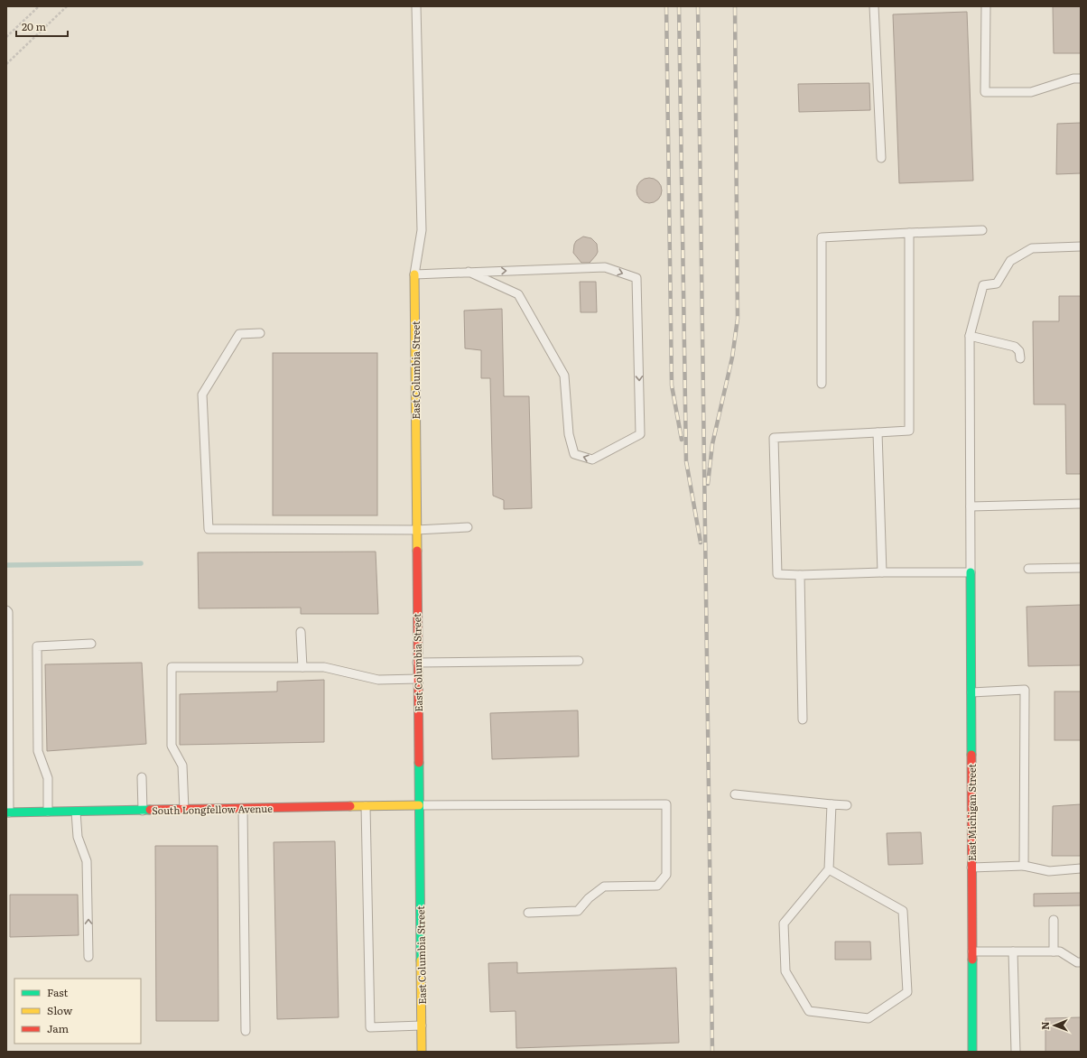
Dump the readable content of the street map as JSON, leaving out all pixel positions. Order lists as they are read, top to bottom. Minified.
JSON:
{"streets":{"street":["East Columbia Street","South Longfellow Avenue","East Michigan Street"]},"crossings":[["East Columbia Street","South Longfellow Avenue"]],"legend":["Fast","Slow","Jam"],"scale_bar":"20 m","north":"left"}
